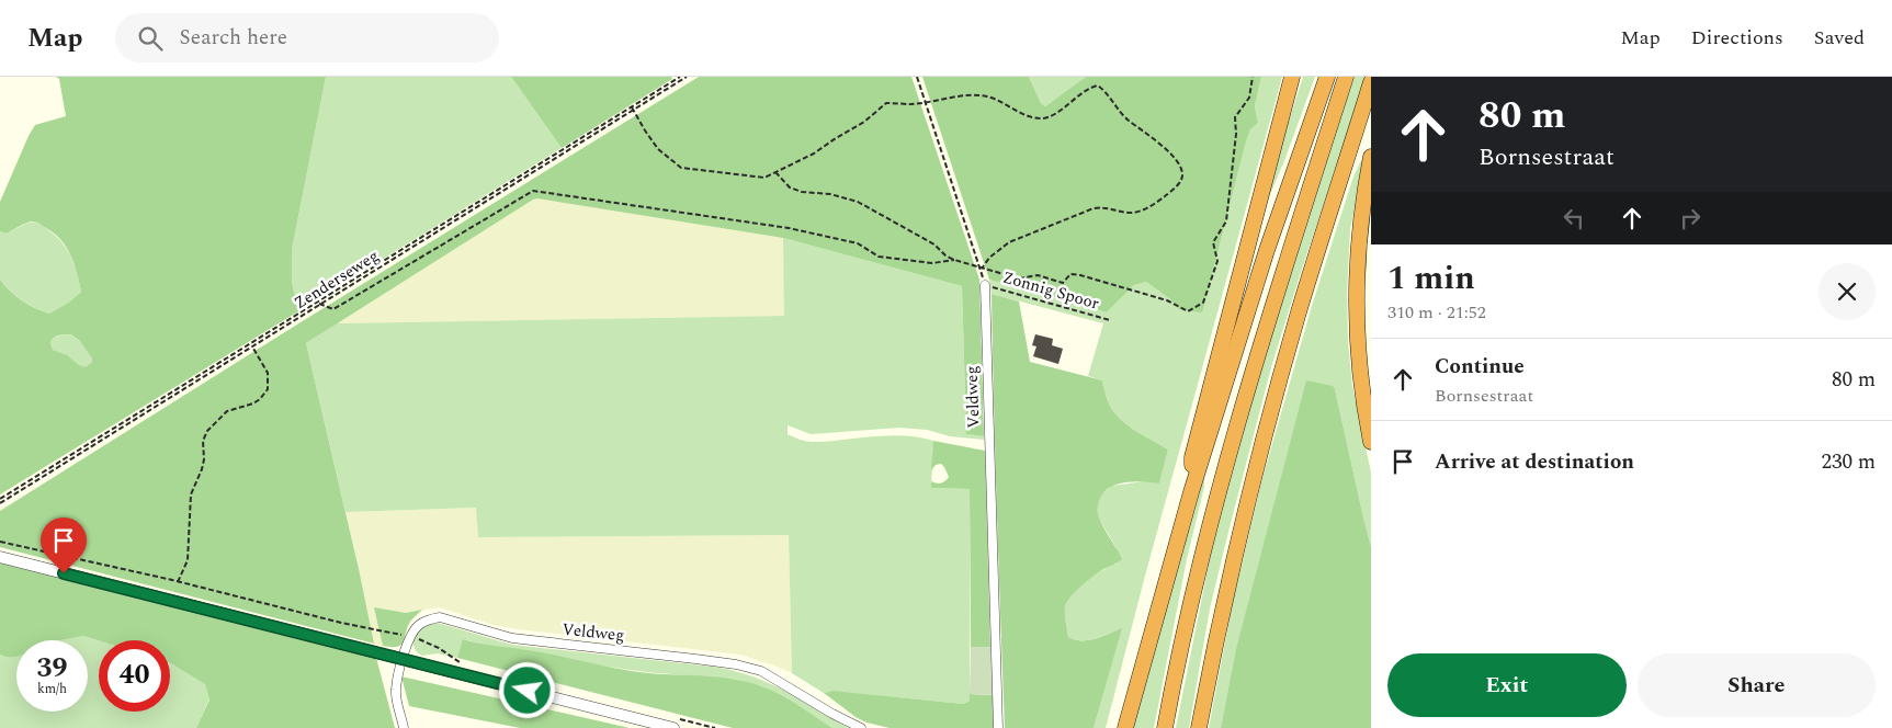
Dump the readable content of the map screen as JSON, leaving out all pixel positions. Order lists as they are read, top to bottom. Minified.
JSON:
{"streets":{"street":["Veldweg"],"path":["Zenderseweg","Zonnig Spoor"]},"crossings":[["Zonnig Spoor","Veldweg"]],"page":{"header":"Map","search":"Search here","nav":["Map","Directions","Saved"],"turn":["80 m","Bornsestraat"],"heading":["1 min","310 m · 21:52"],"list":[{"name":"Continue","note":"Bornsestraat","value":"80 m"},{"name":"Arrive at destination","value":"230 m"}],"speed":"39 km/h","limit":"40","buttons":["Exit","Share"]}}
